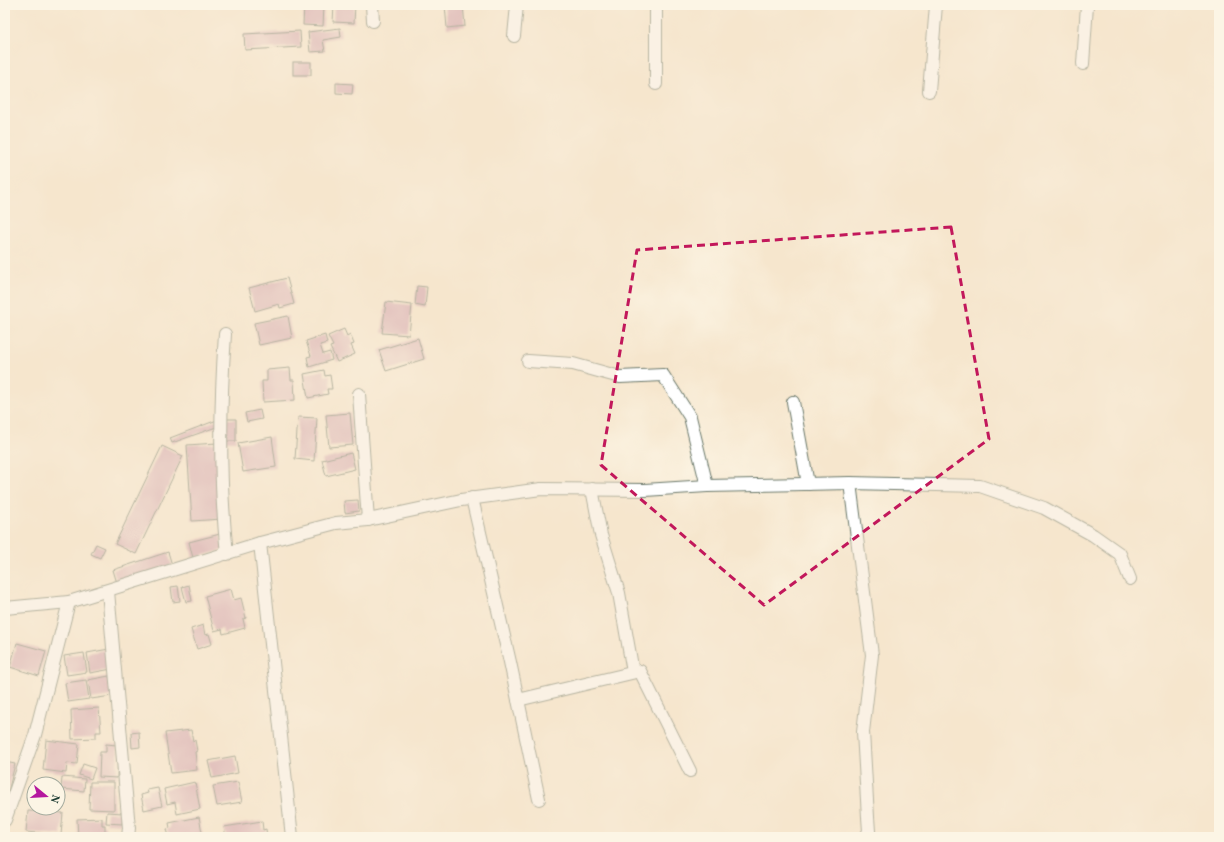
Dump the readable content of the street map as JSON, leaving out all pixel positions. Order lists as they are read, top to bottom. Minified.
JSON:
{"north":"right"}
